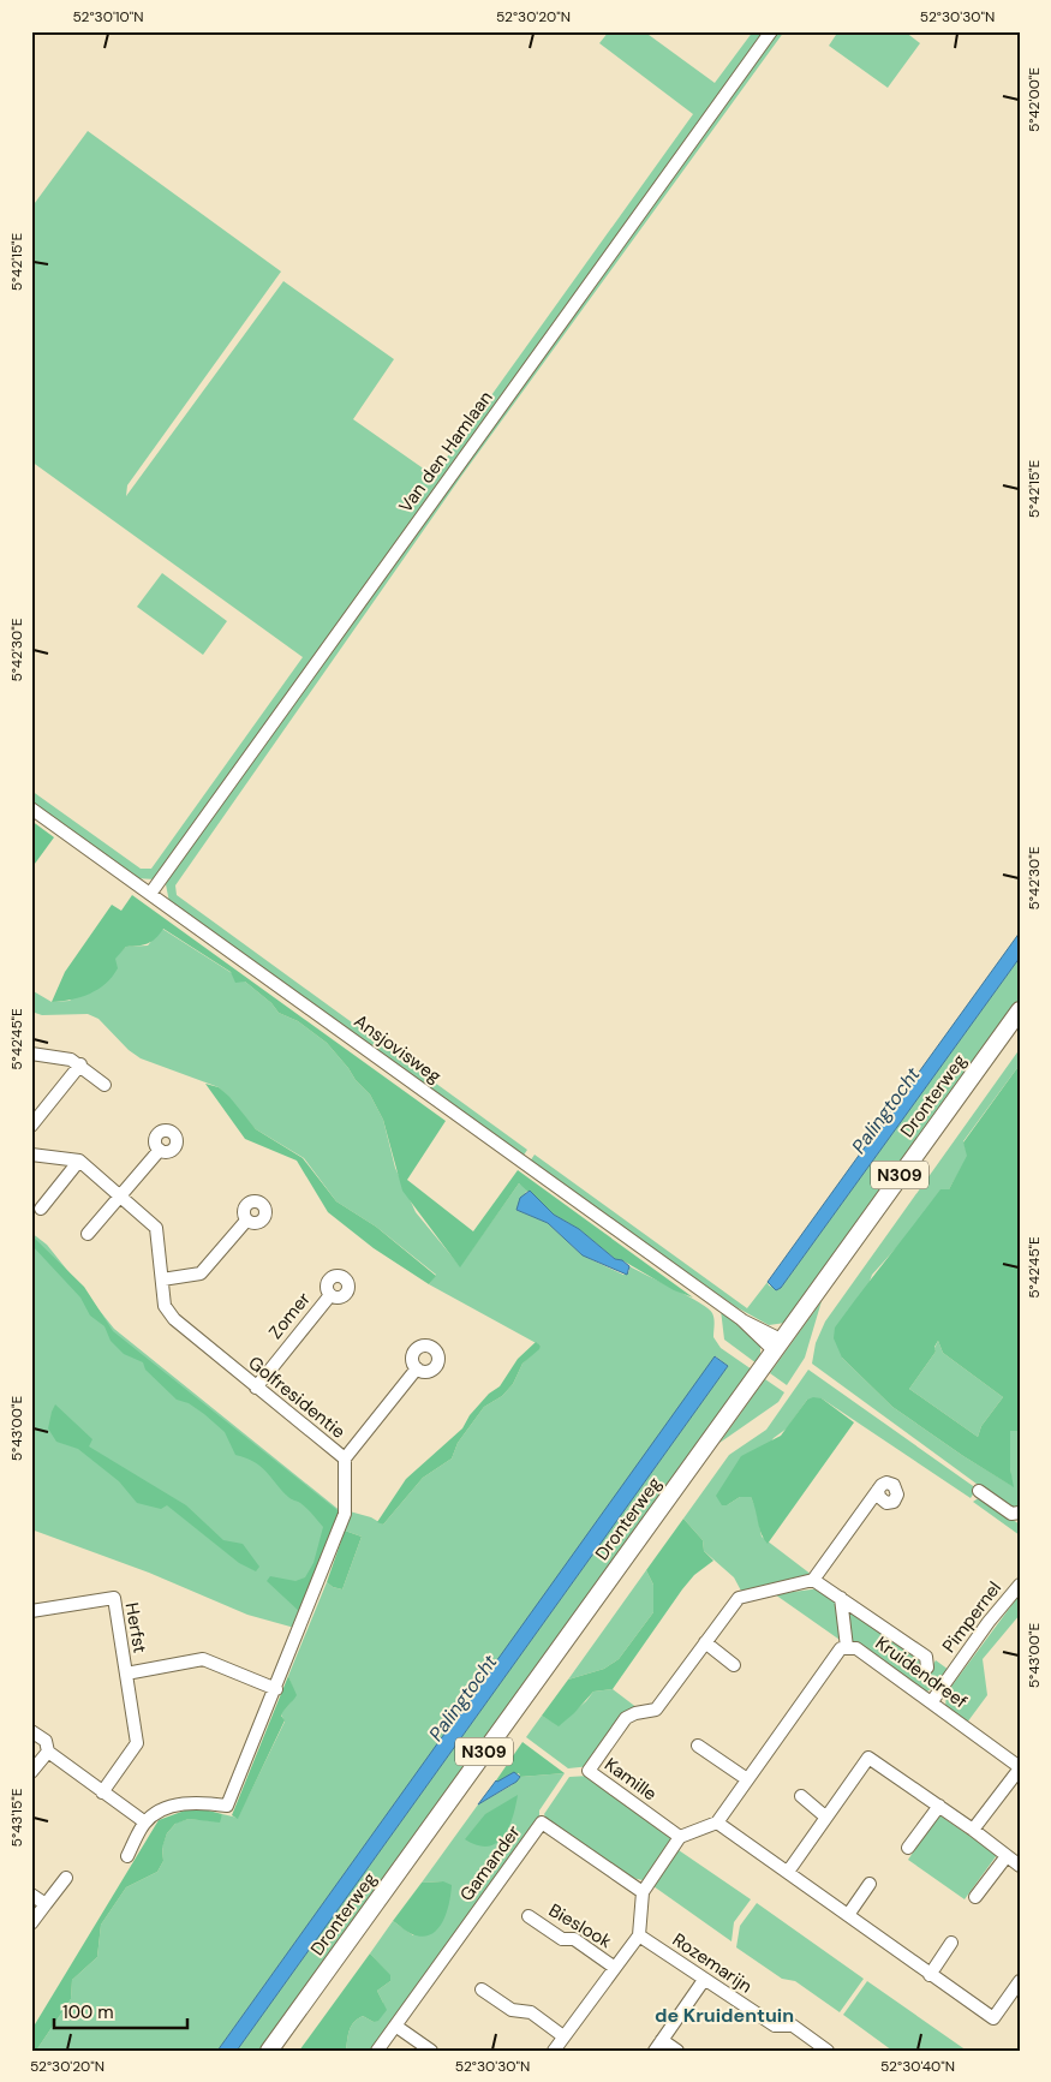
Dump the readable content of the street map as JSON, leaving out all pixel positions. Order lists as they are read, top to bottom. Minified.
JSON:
{"streets":{"main road":["Dronterweg","N309"],"street":["Van den Hamlaan","Ansjovisweg","Zomer","Golfresidentie","Pimpernel","Herfst","Kruidendreef","Kamille","Gamander","Bieslook","Rozemarijn"]},"crossings":[["Van den Hamlaan","Ansjovisweg"],["Ansjovisweg","Dronterweg"],["Zomer","Golfresidentie"],["Golfresidentie","Herfst"],["Pimpernel","Kruidendreef"]],"districts":["de Kruidentuin"],"water":["Palingtocht"],"scale_bar":"100 m","coordinates":["52°30'10\"N","52°30'20\"N","52°30'30\"N","5°42'00\"E","5°42'15\"E","5°42'30\"E","5°42'45\"E","5°43'00\"E","5°43'15\"E","52°30'40\"N"]}
